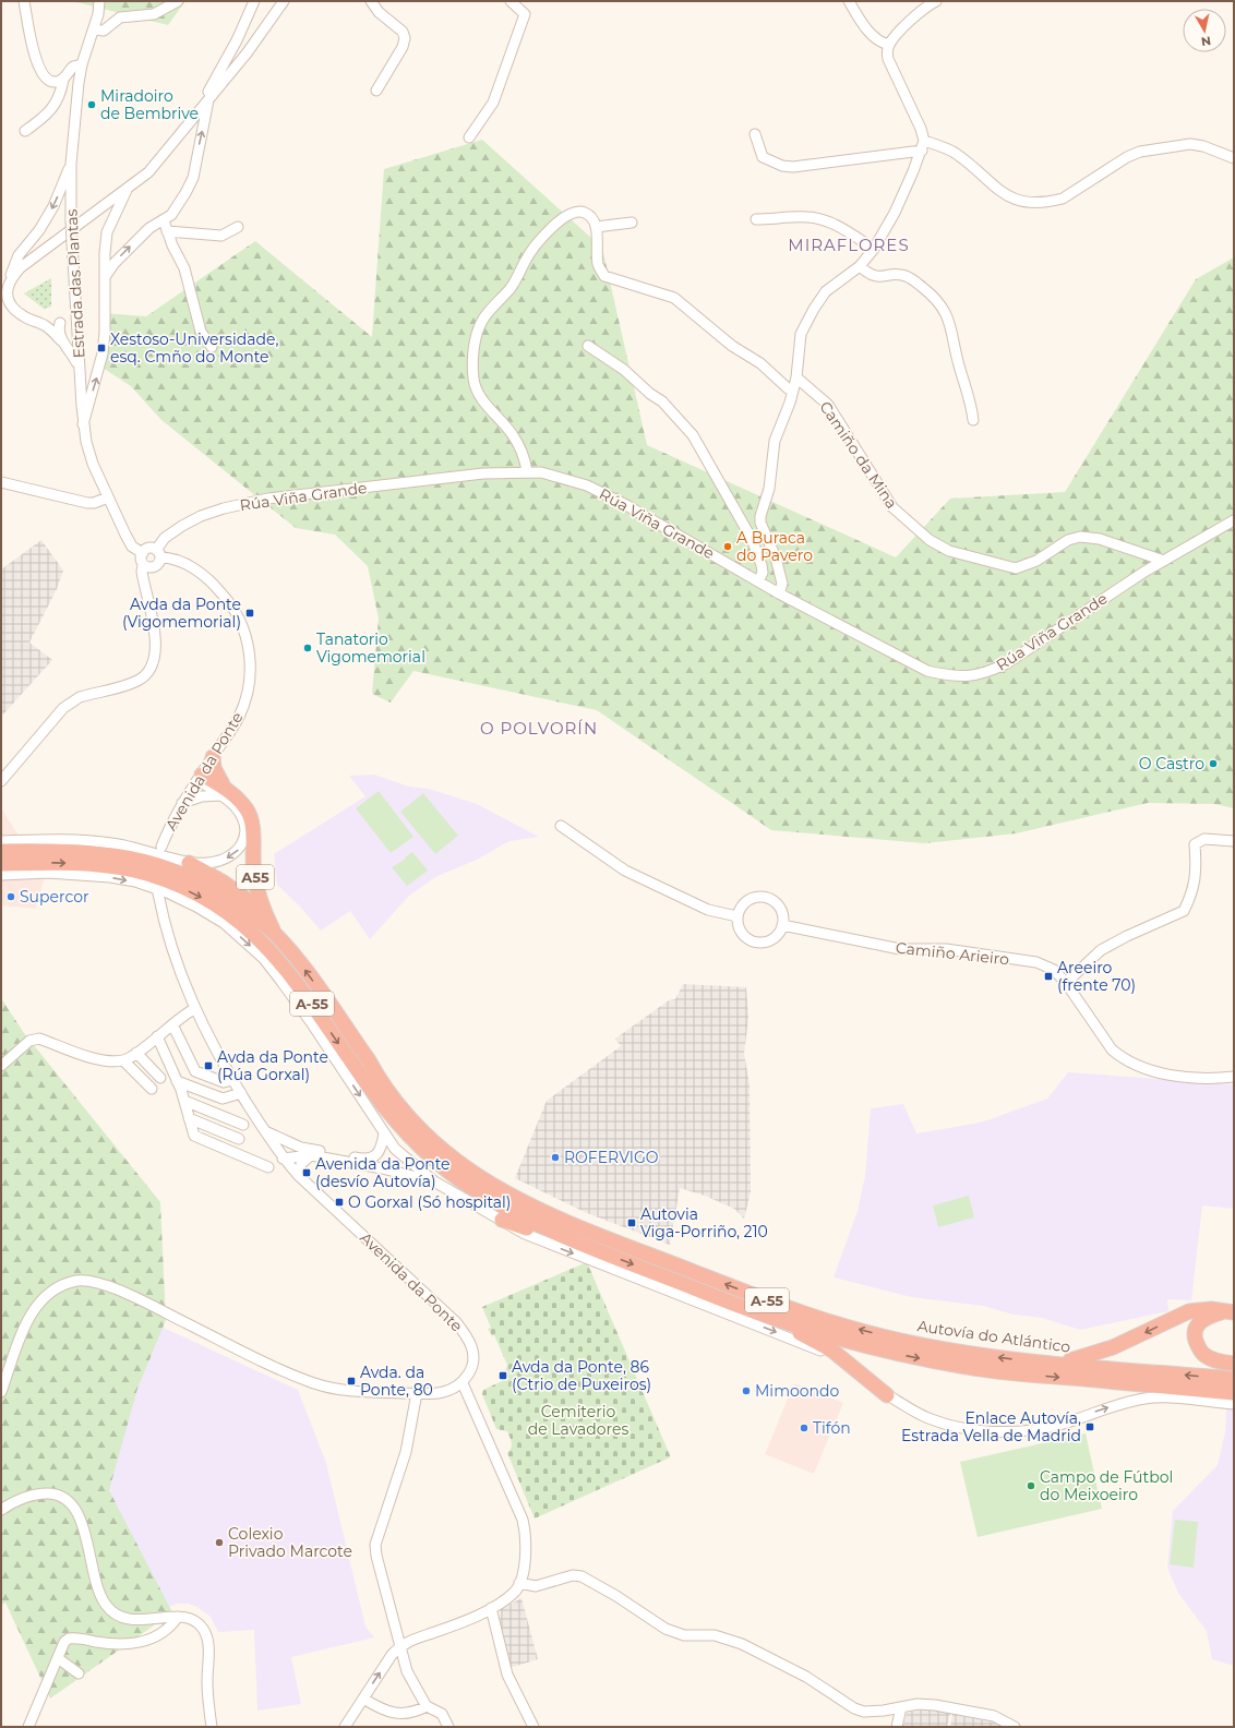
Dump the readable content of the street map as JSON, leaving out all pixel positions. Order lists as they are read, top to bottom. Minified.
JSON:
{"streets":{"highway":["A55","A-55","Autovía do Atlántico"],"street":["Estrada das Plantas","Camiño da Mina","Rúa Viña Grande","Avenida da Ponte","Camiño Arieiro"]},"crossings":[["Estrada das Plantas","Rúa Viña Grande"],["Estrada das Plantas","Avenida da Ponte"],["Camiño da Mina","Rúa Viña Grande"],["Rúa Viña Grande","Avenida da Ponte"],["Avenida da Ponte","A55"],["A55","Autovía do Atlántico"]],"districts":["MIRAFLORES","O POLVORÍN"],"parks":["Cemiterio de Lavadores"],"places":{"other":["Miradoiro de Bembrive","A Buraca do Pavero","Tanatorio Vigomemorial","O Castro","Supercor","ROFERVIGO","Mimoondo","Tifón","Campo de Fútbol do Meixoeiro","Colexio Privado Marcote"],"transit":["Xestoso-Universidade, esq. Cmño do Monte","Avda da Ponte (Vigomemorial)","Areeiro (frente 70)","Avda da Ponte (Rúa Gorxal)","Avenida da Ponte (desvío Autovía)","O Gorxal (Só hospital)","Autovia Viga-Porriño, 210","Avda da Ponte, 86 (Ctrio de Puxeiros)","Avda. da Ponte, 80","Enlace Autovía, Estrada Vella de Madrid"]},"north":"bottom"}
